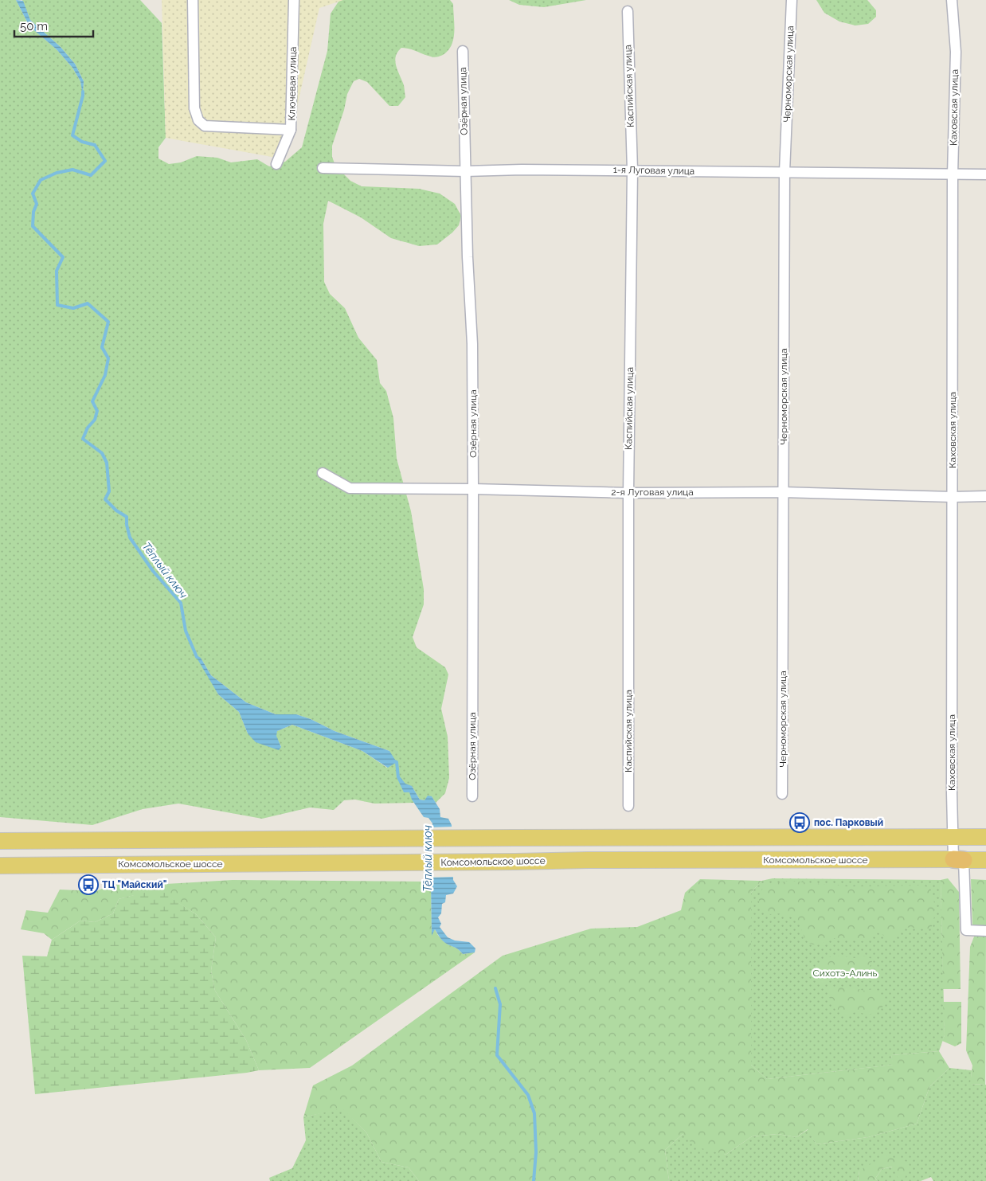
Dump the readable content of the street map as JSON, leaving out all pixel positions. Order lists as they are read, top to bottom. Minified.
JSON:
{"streets":{"main road":["Комсомольское шоссе"],"street":["Черноморская улица","Ключевая улица","Каспийская улица","Озёрная улица","Каховская улица","1-я Луговая улица","2-я Луговая улица"]},"crossings":[["Черноморская улица","1-я Луговая улица"],["Черноморская улица","2-я Луговая улица"],["Каспийская улица","1-я Луговая улица"],["Каспийская улица","2-я Луговая улица"],["Озёрная улица","1-я Луговая улица"],["Озёрная улица","2-я Луговая улица"],["Каховская улица","1-я Луговая улица"],["Каховская улица","2-я Луговая улица"],["Каховская улица","Комсомольское шоссе"]],"water":["Тёплый ключ"],"parks":["Сихотэ-Алинь"],"places":{"bus stop":["пос. Парковый","ТЦ \"Майский\""]},"scale_bar":"50 m"}
